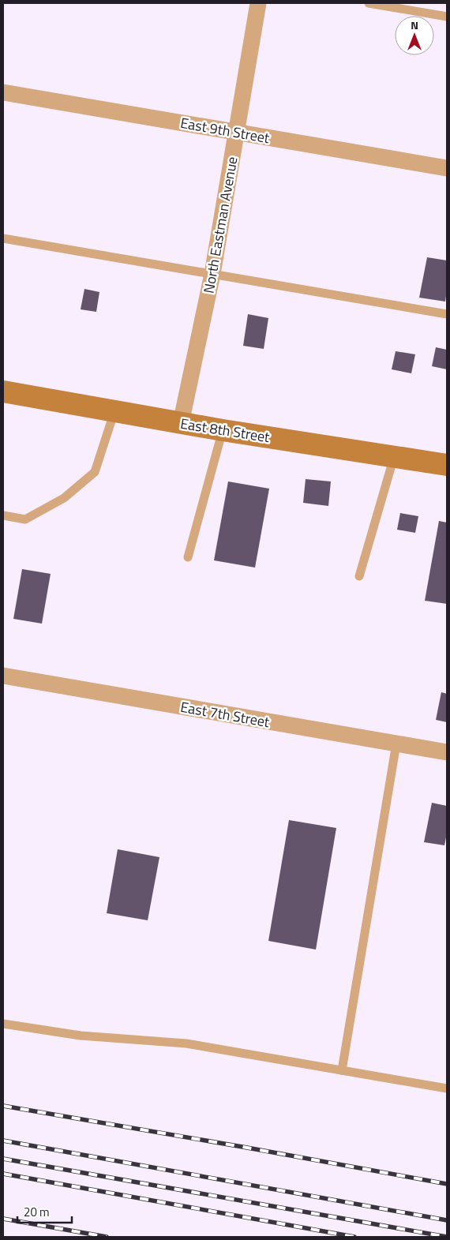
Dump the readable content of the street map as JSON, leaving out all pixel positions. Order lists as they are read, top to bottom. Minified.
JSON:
{"streets":{"street":["East 9th Street","North Eastman Avenue","East 8th Street","East 7th Street"]},"crossings":[["East 9th Street","North Eastman Avenue"],["North Eastman Avenue","East 8th Street"]],"scale_bar":"20 m","north":"top"}
